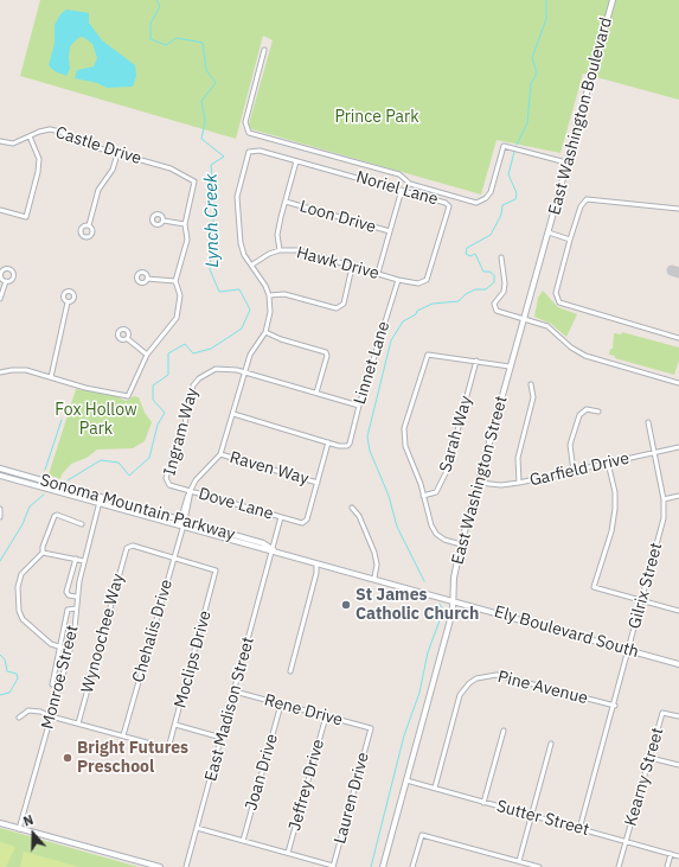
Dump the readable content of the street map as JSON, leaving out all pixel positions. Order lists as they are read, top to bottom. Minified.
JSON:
{"streets":{"main road":["East Washington Boulevard","East Washington Street","Sonoma Mountain Parkway","Ely Boulevard South"],"street":["Castle Drive","Noriel Lane","Loon Drive","Hawk Drive","Linnet Lane","Ingram Way","Sarah Way","Raven Way","Garfield Drive","Dove Lane","Gilrix Street","Chehalis Drive","Wynoochee Way","Moclips Drive","Monroe Street","Pine Avenue","East Madison Street","Rene Drive","Joan Drive","Kearny Street","Jeffrey Drive","Lauren Drive","Sutter Street"]},"crossings":[["East Washington Boulevard","East Washington Street"],["Noriel Lane","Hawk Drive"],["Hawk Drive","Linnet Lane"],["Linnet Lane","Ingram Way"],["Ingram Way","Dove Lane"],["Ingram Way","Chehalis Drive"],["Garfield Drive","East Washington Street"],["Garfield Drive","Gilrix Street"],["East Washington Street","Sonoma Mountain Parkway"],["East Washington Street","Ely Boulevard South"],["East Washington Street","Sutter Street"],["Dove Lane","Chehalis Drive"],["Sonoma Mountain Parkway","Chehalis Drive"],["Sonoma Mountain Parkway","Ely Boulevard South"],["Sonoma Mountain Parkway","Monroe Street"],["Sonoma Mountain Parkway","East Madison Street"],["Gilrix Street","Ely Boulevard South"],["Gilrix Street","Pine Avenue"],["Gilrix Street","Sutter Street"],["Chehalis Drive","Wynoochee Way"],["Chehalis Drive","Moclips Drive"],["Wynoochee Way","Moclips Drive"],["Pine Avenue","Sutter Street"],["East Madison Street","Rene Drive"],["Rene Drive","Joan Drive"],["Rene Drive","Jeffrey Drive"],["Rene Drive","Lauren Drive"],["Kearny Street","Sutter Street"]],"water":["Lynch Creek"],"parks":["Prince Park","Fox Hollow Park"],"places":["St James Catholic Church","Bright Futures Preschool"],"north":"top"}
